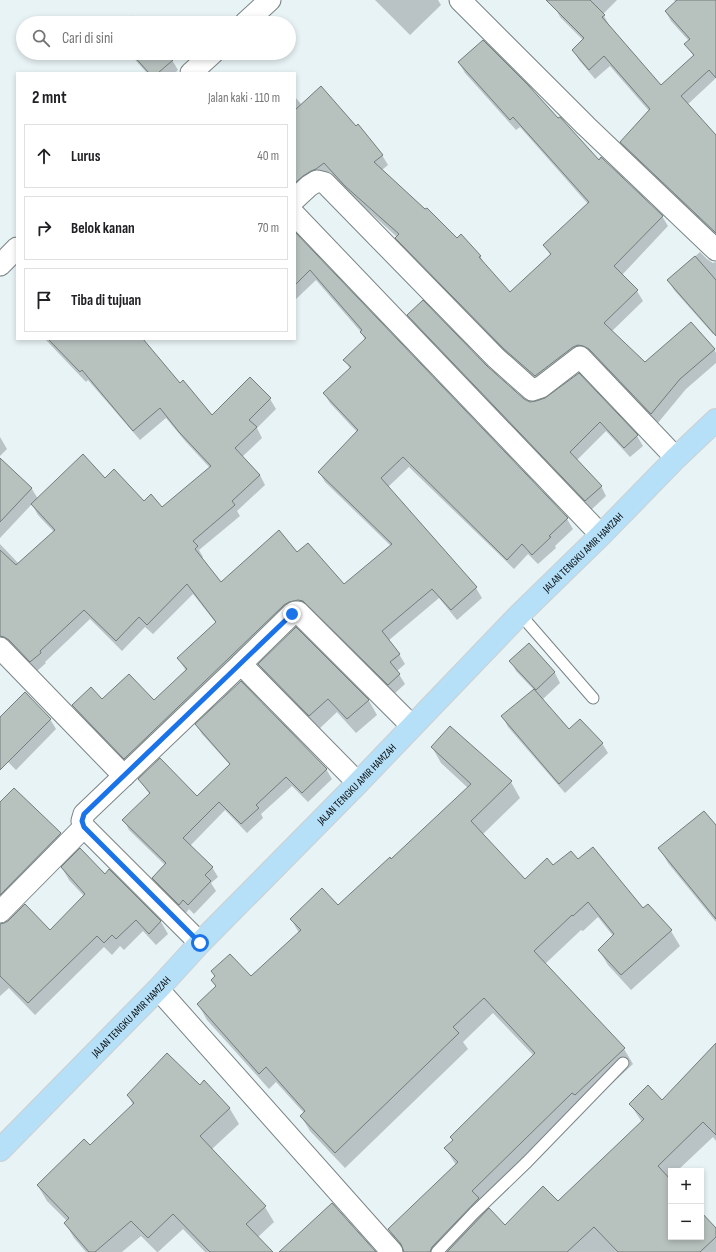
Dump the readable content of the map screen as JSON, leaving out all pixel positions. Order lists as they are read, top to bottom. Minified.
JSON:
{"streets":{"highway":["JALAN TENGKU AMIR HAMZAH"]},"page":{"search":"Cari di sini","heading":["2 mnt","Jalan kaki · 110 m"],"list":[["Lurus","40 m"],["Belok kanan","70 m"],"Tiba di tujuan"],"map_buttons":["+","−"]}}
